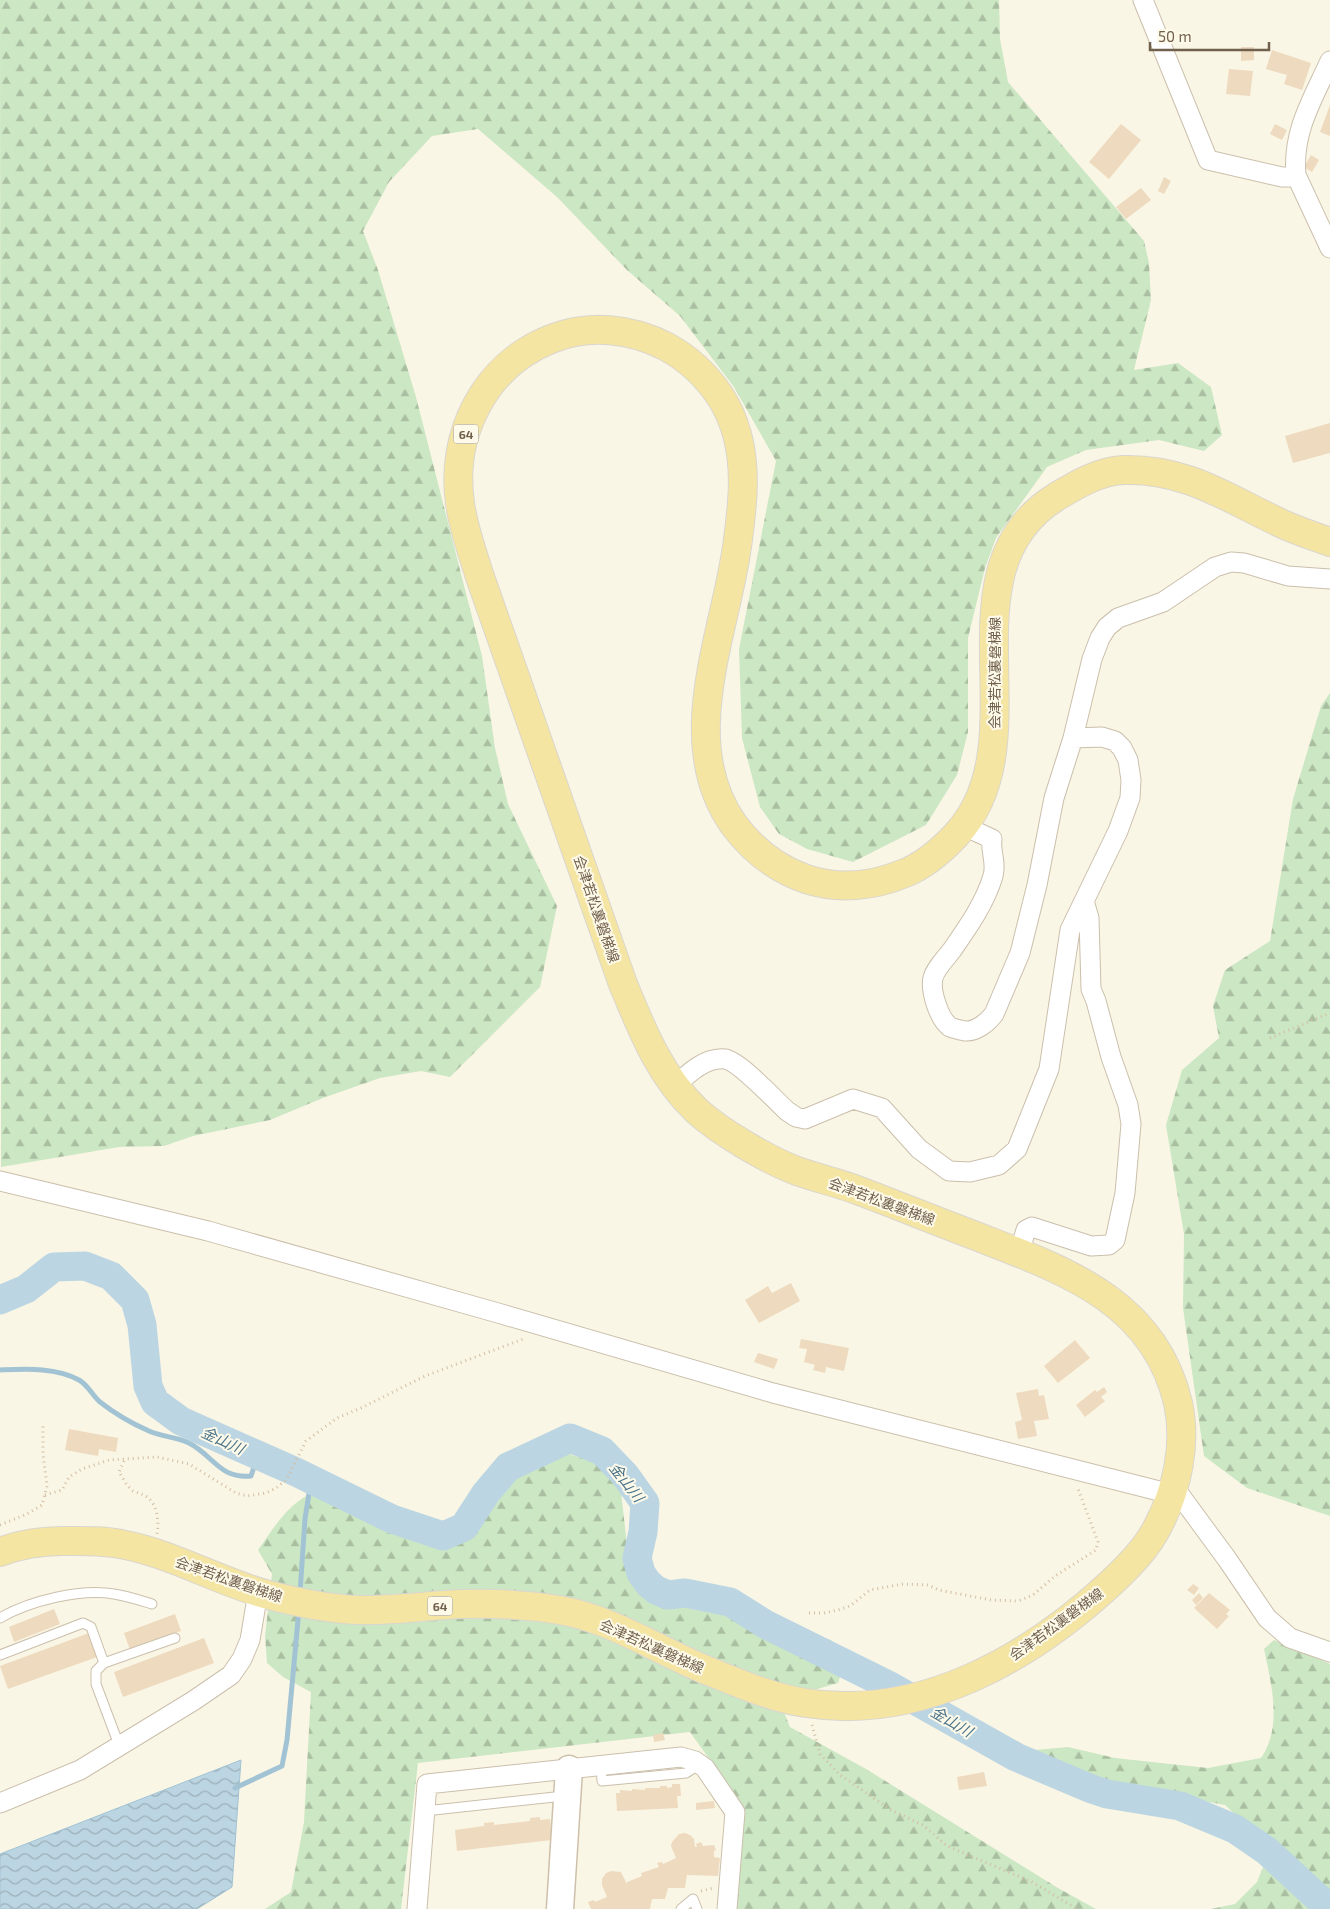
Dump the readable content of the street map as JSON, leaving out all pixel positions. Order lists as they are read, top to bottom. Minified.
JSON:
{"streets":{"main road":["64","会津若松裏磐梯線"]},"water":["金山川"],"scale_bar":"50 m"}
